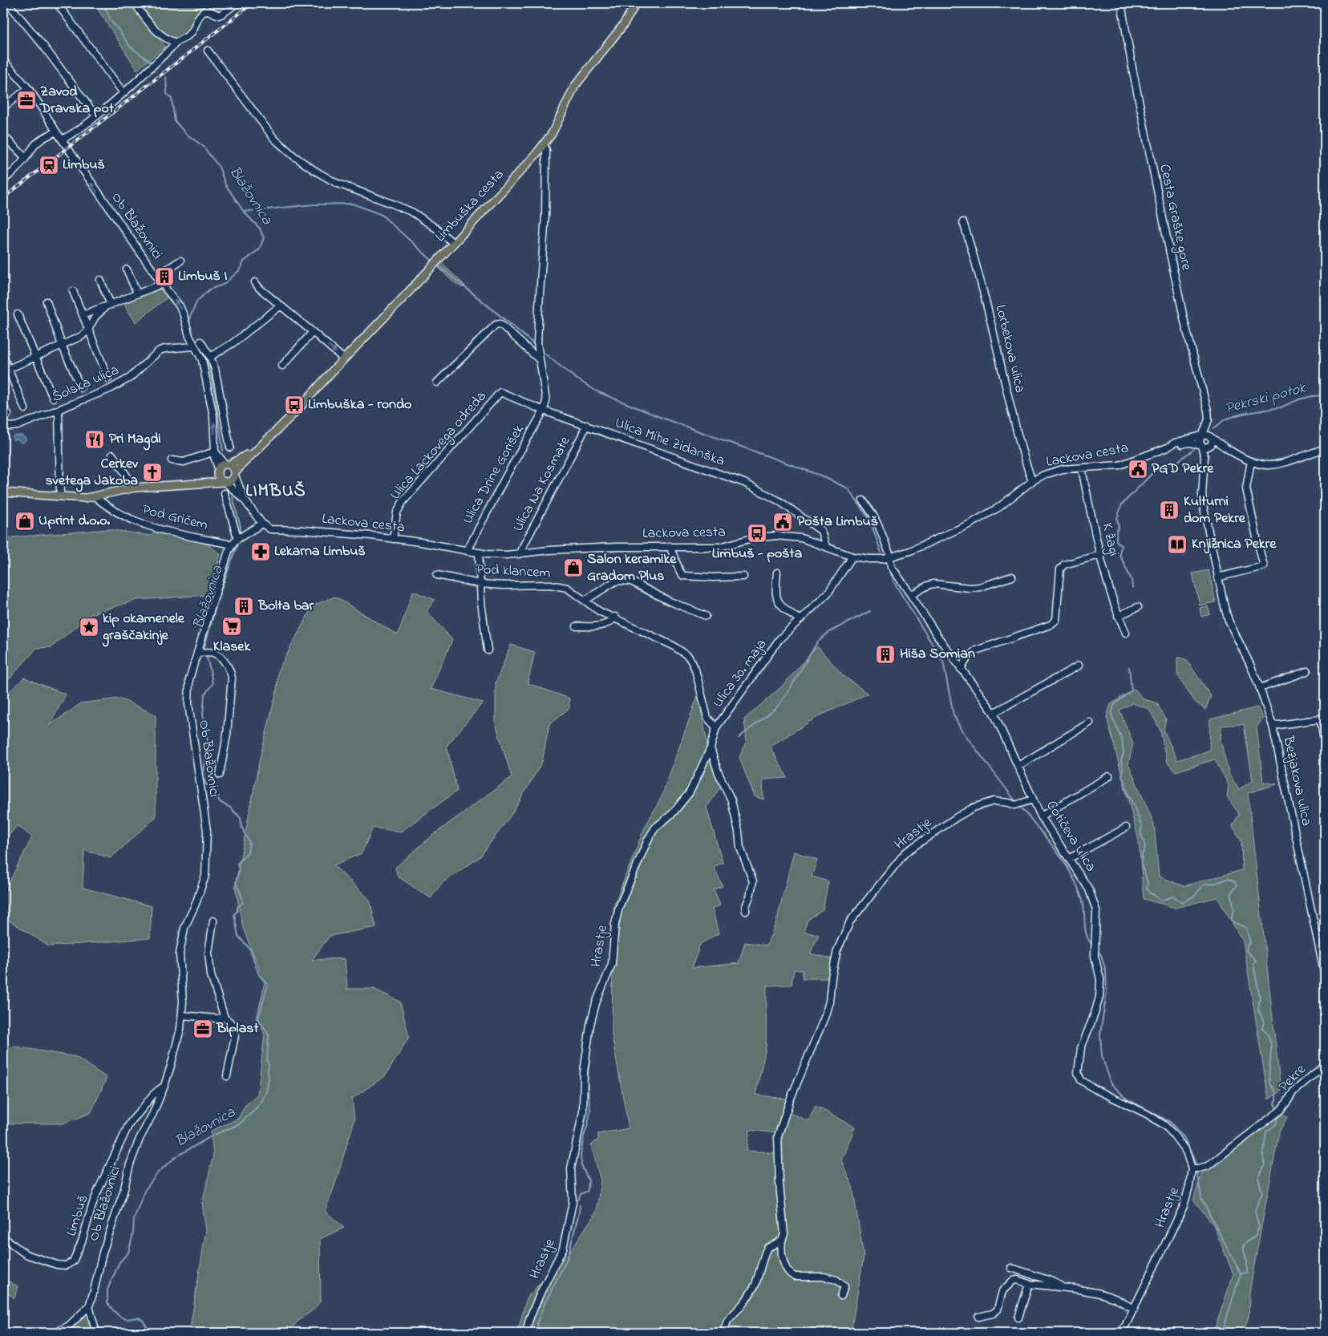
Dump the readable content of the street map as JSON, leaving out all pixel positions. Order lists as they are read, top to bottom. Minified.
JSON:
{"streets":{"main road":["Limbuška cesta"],"street":["Cesta Graške gore","Ob Blažovnici","Lorbekova ulica","Šolska ulica","Ulica Mihe Zidanška","Ulica Lackovega odreda","Lackova cesta","Ulica Drine Gorišek","Ulica Na Kosmate","Pod Gričem","K žagi","Pod klancem","Ulica 30. maja","Bezjakova ulica","Hrastje","Cotičeva ulica","Pekre","Limbuš"]},"crossings":[["Cesta Graške gore","Lackova cesta"],["Cesta Graške gore","Bezjakova ulica"],["Ob Blažovnici","Šolska ulica"],["Ob Blažovnici","Pod Gričem"],["Ob Blažovnici","Limbuš"],["Lorbekova ulica","Lackova cesta"],["Ulica Mihe Zidanška","Ulica Lackovega odreda"],["Ulica Mihe Zidanška","Lackova cesta"],["Ulica Mihe Zidanška","Ulica Drine Gorišek"],["Ulica Mihe Zidanška","Ulica Na Kosmate"],["Ulica Lackovega odreda","Lackova cesta"],["Ulica Lackovega odreda","Ulica Drine Gorišek"],["Lackova cesta","Ulica Drine Gorišek"],["Lackova cesta","Ulica Na Kosmate"],["Lackova cesta","K žagi"],["Lackova cesta","Ulica 30. maja"],["Lackova cesta","Bezjakova ulica"],["Lackova cesta","Cotičeva ulica"],["Pod klancem","Ulica 30. maja"],["Ulica 30. maja","Hrastje"],["Hrastje","Cotičeva ulica"],["Hrastje","Pekre"],["Cotičeva ulica","Pekre"]],"districts":["LIMBUŠ"],"water":["Blažovnica","Pekrski potok"],"places":{"office":["Zavod Dravska pot","Biplast"],"station":["Limbuš"],"building":["Limbuš I","Kulturni dom Pekre","Bolta bar","Hiša Somian"],"bus stop":["Limbuška - rondo","Limbuš - pošta"],"restaurant":["Pri Magdi"],"public building":["PGD Pekre","Pošta Limbuš"],"church":["Cerkev svetega Jakoba"],"shop":["Uprint d.o.o.","Salon keramike Gradom Plus"],"library":["Knjižnica Pekre"],"pharmacy":["Lekarna Limbuš"],"supermarket":["Klasek"],"place":["kip okamenele graščakinje"]}}
